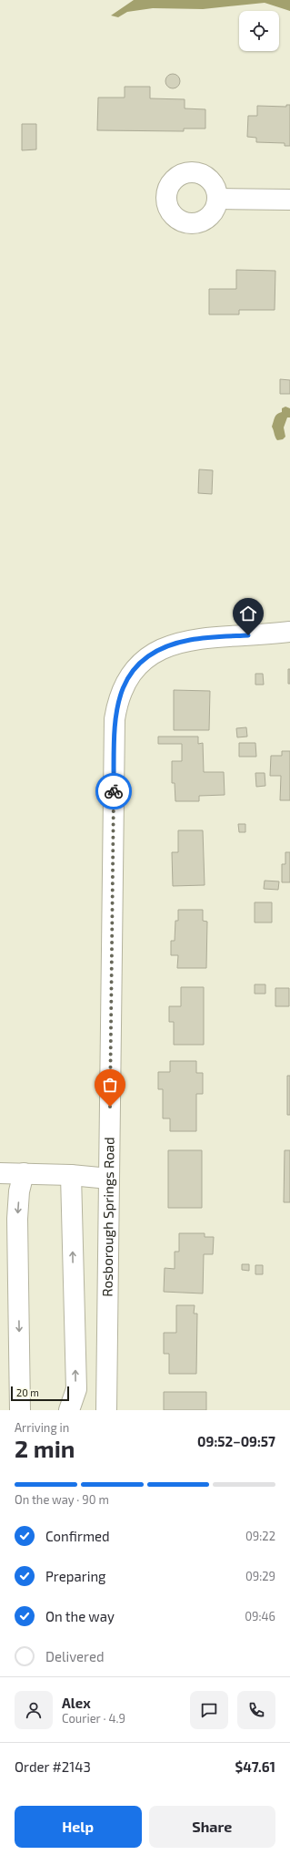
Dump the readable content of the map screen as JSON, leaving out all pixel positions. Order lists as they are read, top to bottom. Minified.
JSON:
{"streets":{"street":["Rosborough Springs Road"]},"scale_bar":"20 m","page":{"scale":"20 m","heading":["2 min","Arriving in","09:52–09:57"],"panel":["Alex","Courier · 4.9","Order #2143","$47.61"],"bar":"On the way · 90 m","list":[["Confirmed","09:22"],["Preparing","09:29"],["On the way","09:46"],"Delivered"],"buttons":["Help","Share"]}}
